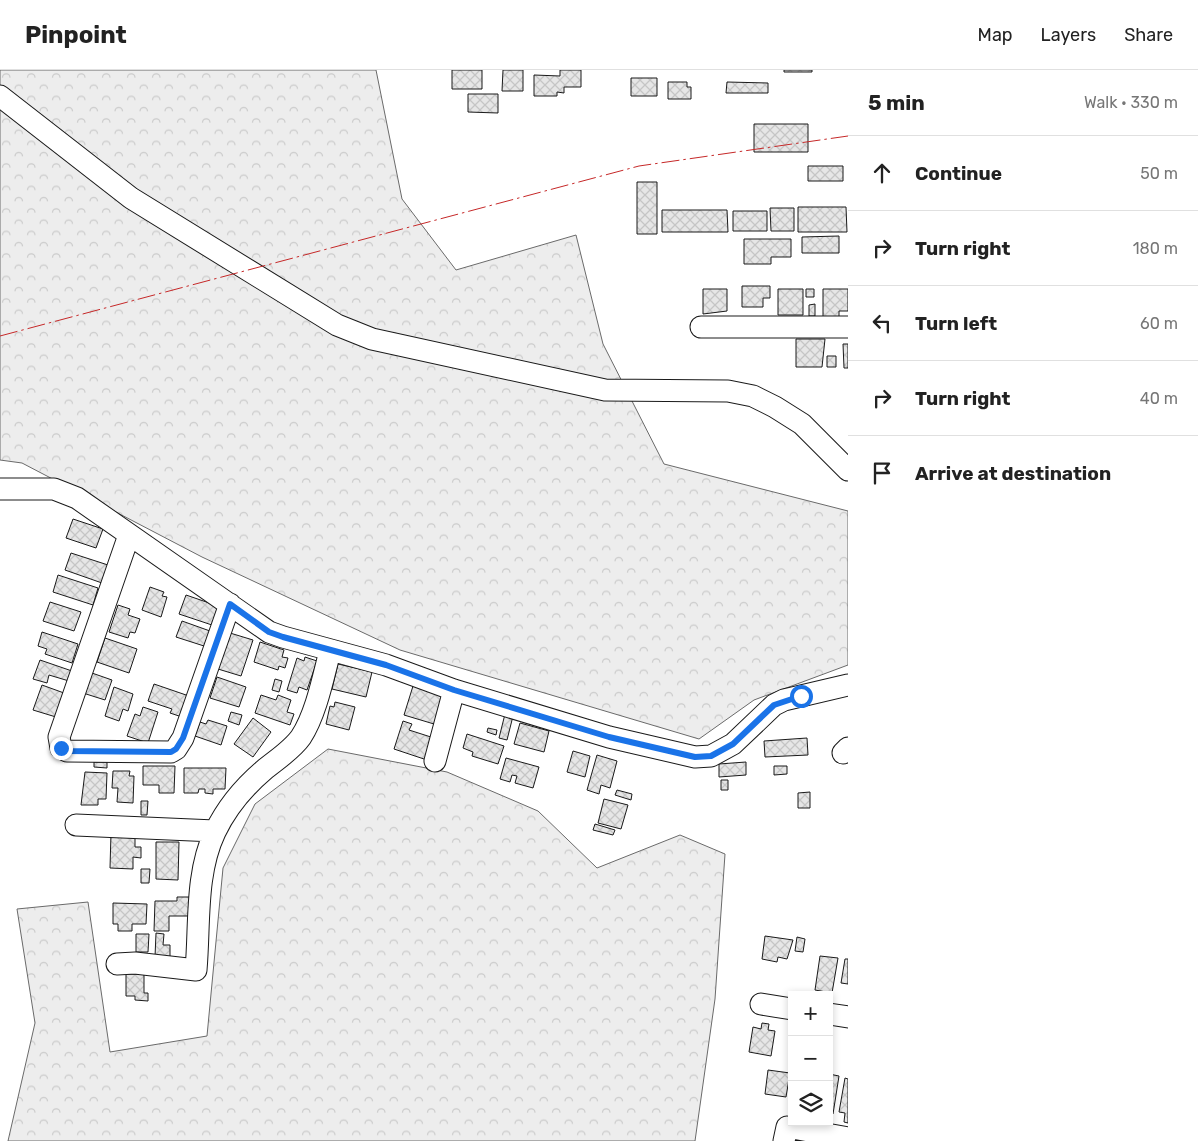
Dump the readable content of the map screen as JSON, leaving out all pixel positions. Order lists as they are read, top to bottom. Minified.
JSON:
{"page":{"header":"Pinpoint","nav":["Map","Layers","Share"],"heading":["5 min","Walk · 330 m"],"list":[["Continue","50 m"],["Turn right","180 m"],["Turn left","60 m"],["Turn right","40 m"],"Arrive at destination"],"map_buttons":["+","−"]}}
